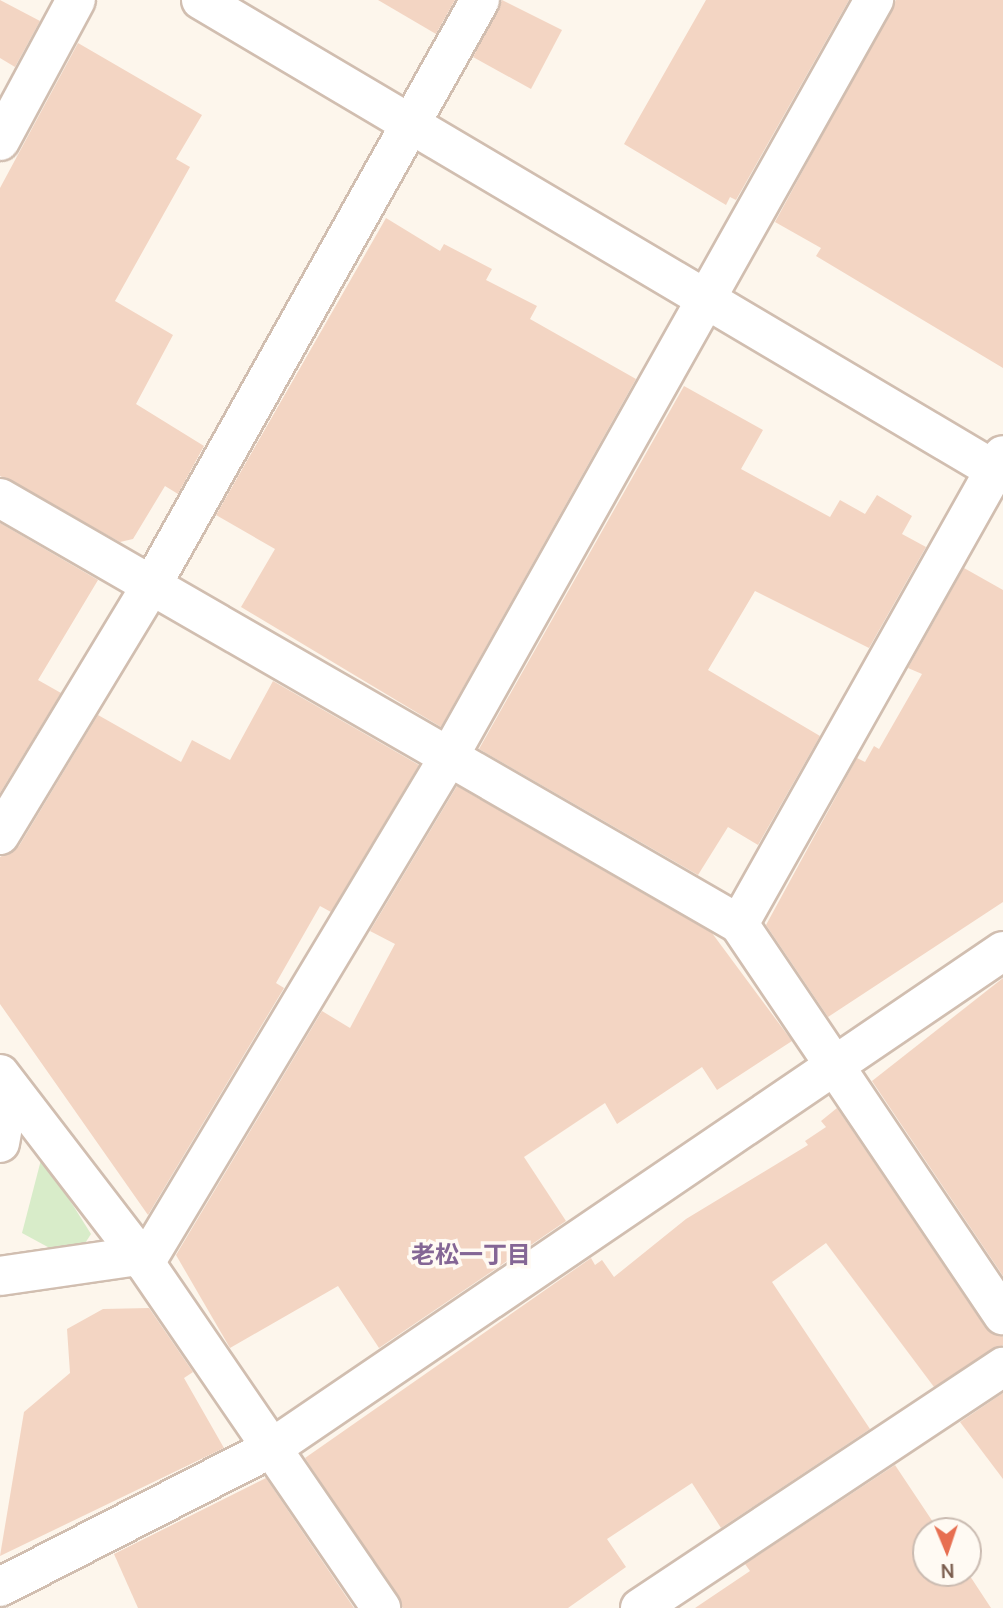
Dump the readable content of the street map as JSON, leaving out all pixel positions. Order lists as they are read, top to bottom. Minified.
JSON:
{"districts":["老松一丁目"],"north":"bottom"}
